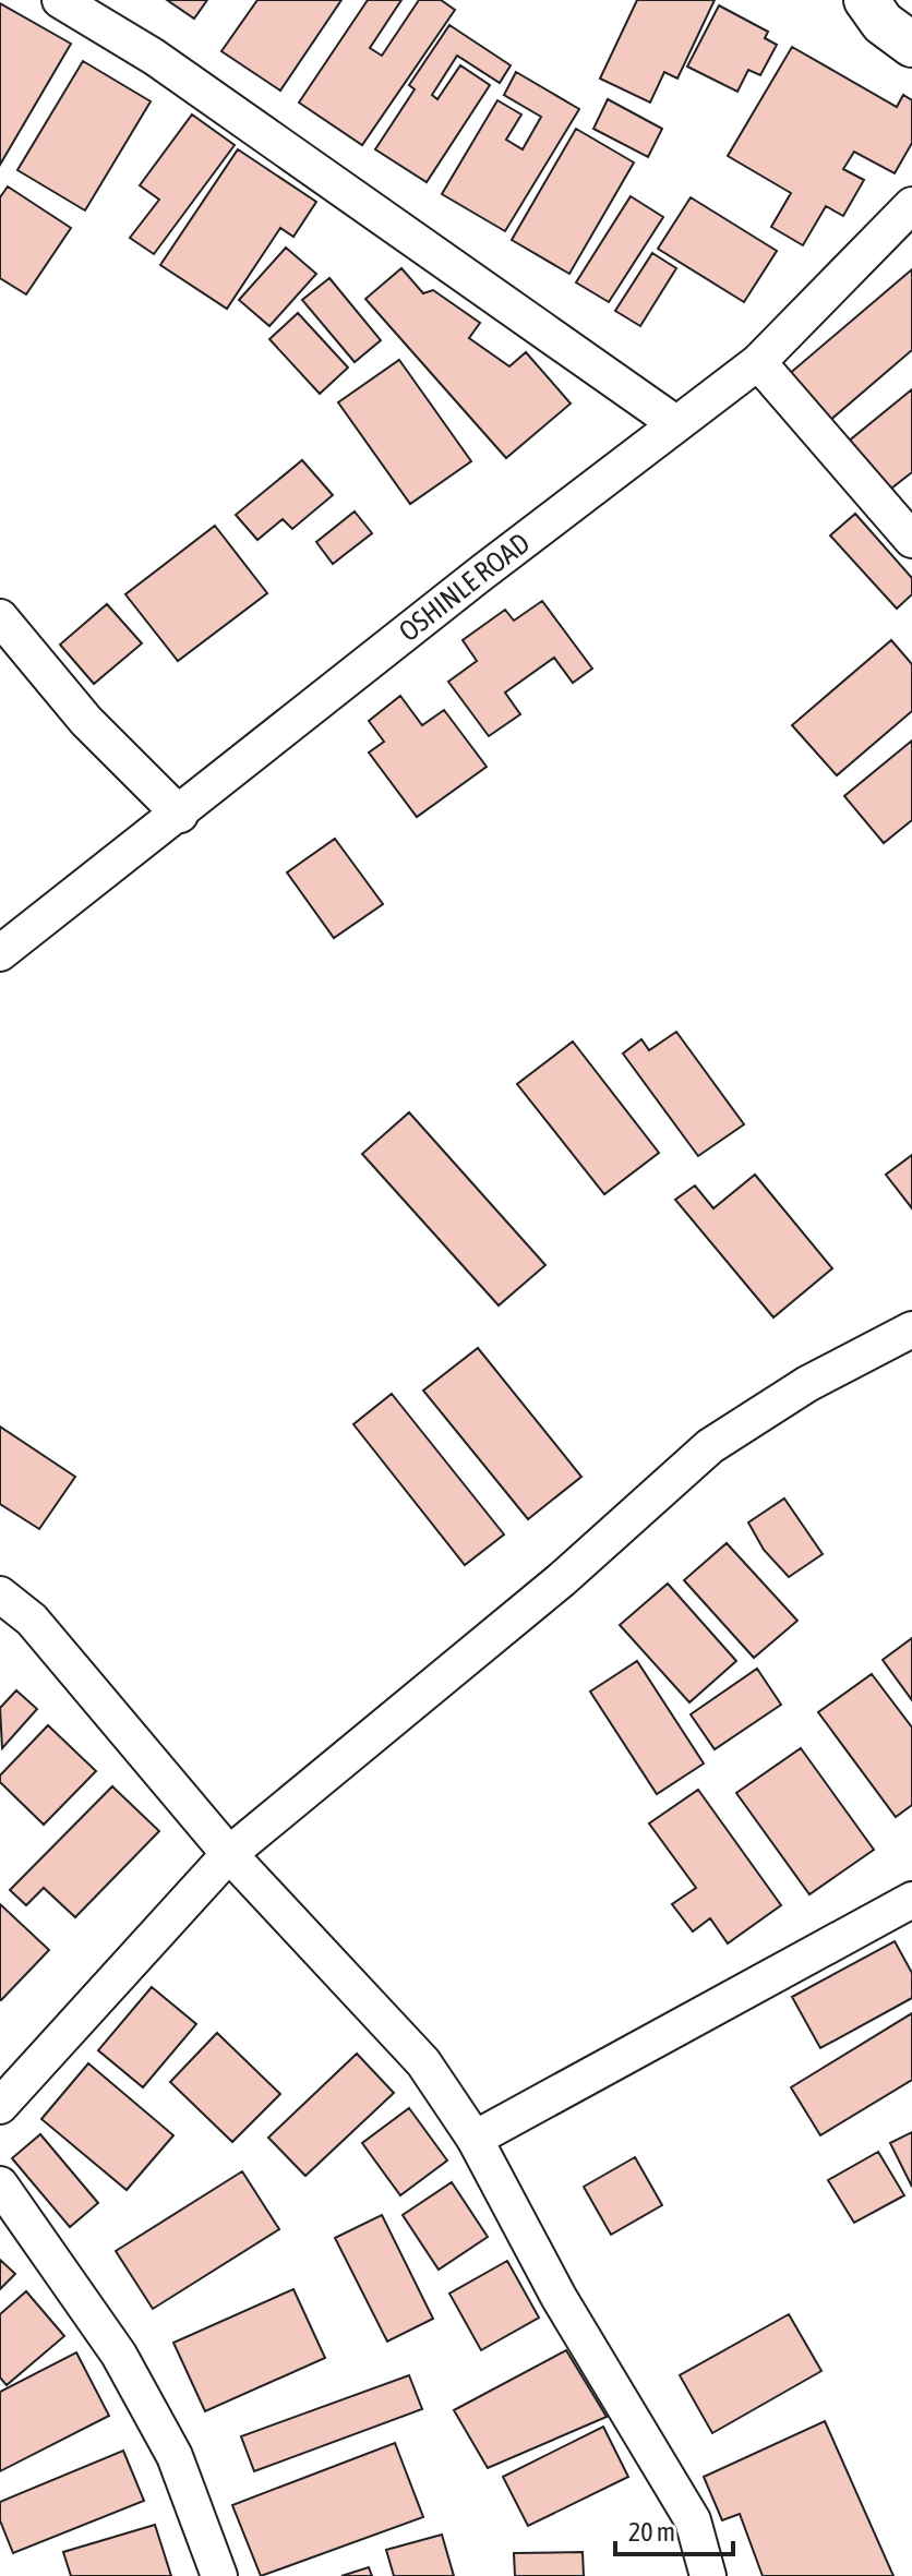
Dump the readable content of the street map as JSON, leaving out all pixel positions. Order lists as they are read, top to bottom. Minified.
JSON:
{"streets":{"street":["OSHINLE ROAD"]},"scale_bar":"20 m"}
